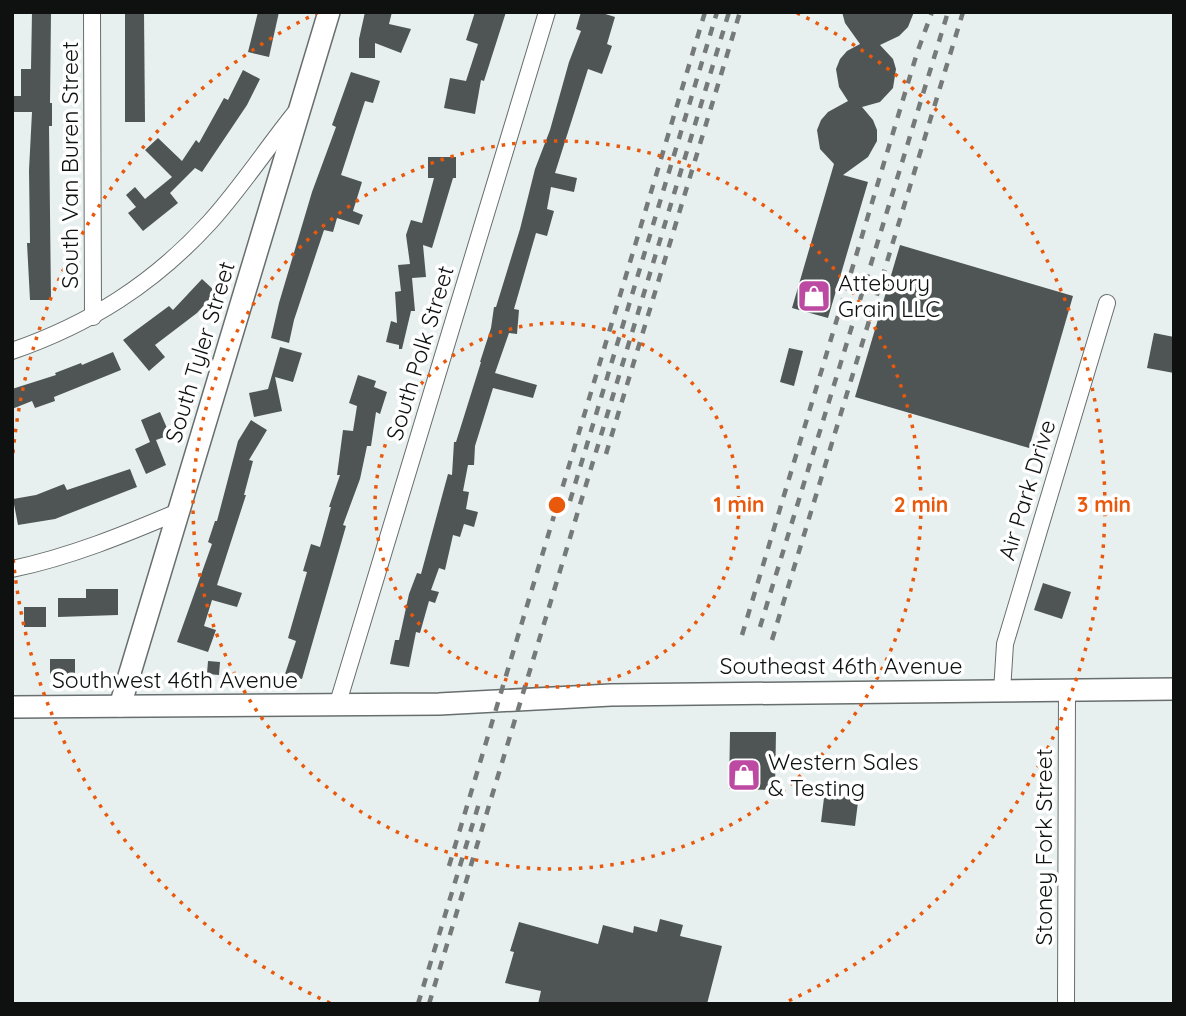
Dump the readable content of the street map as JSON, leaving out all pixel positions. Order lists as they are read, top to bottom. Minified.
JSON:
{"streets":{"main road":["South Tyler Street","Southeast 46th Avenue","Southwest 46th Avenue"],"street":["South Van Buren Street","South Polk Street","Air Park Drive","Stoney Fork Street"]},"crossings":[["South Tyler Street","Southwest 46th Avenue"],["South Polk Street","Southeast 46th Avenue"],["South Polk Street","Southwest 46th Avenue"],["Air Park Drive","Southeast 46th Avenue"],["Southeast 46th Avenue","Southwest 46th Avenue"],["Southeast 46th Avenue","Stoney Fork Street"]],"places":{"shop":["Attebury Grain LLC","Western Sales & Testing"]},"rings":["1 min","2 min","3 min"]}
